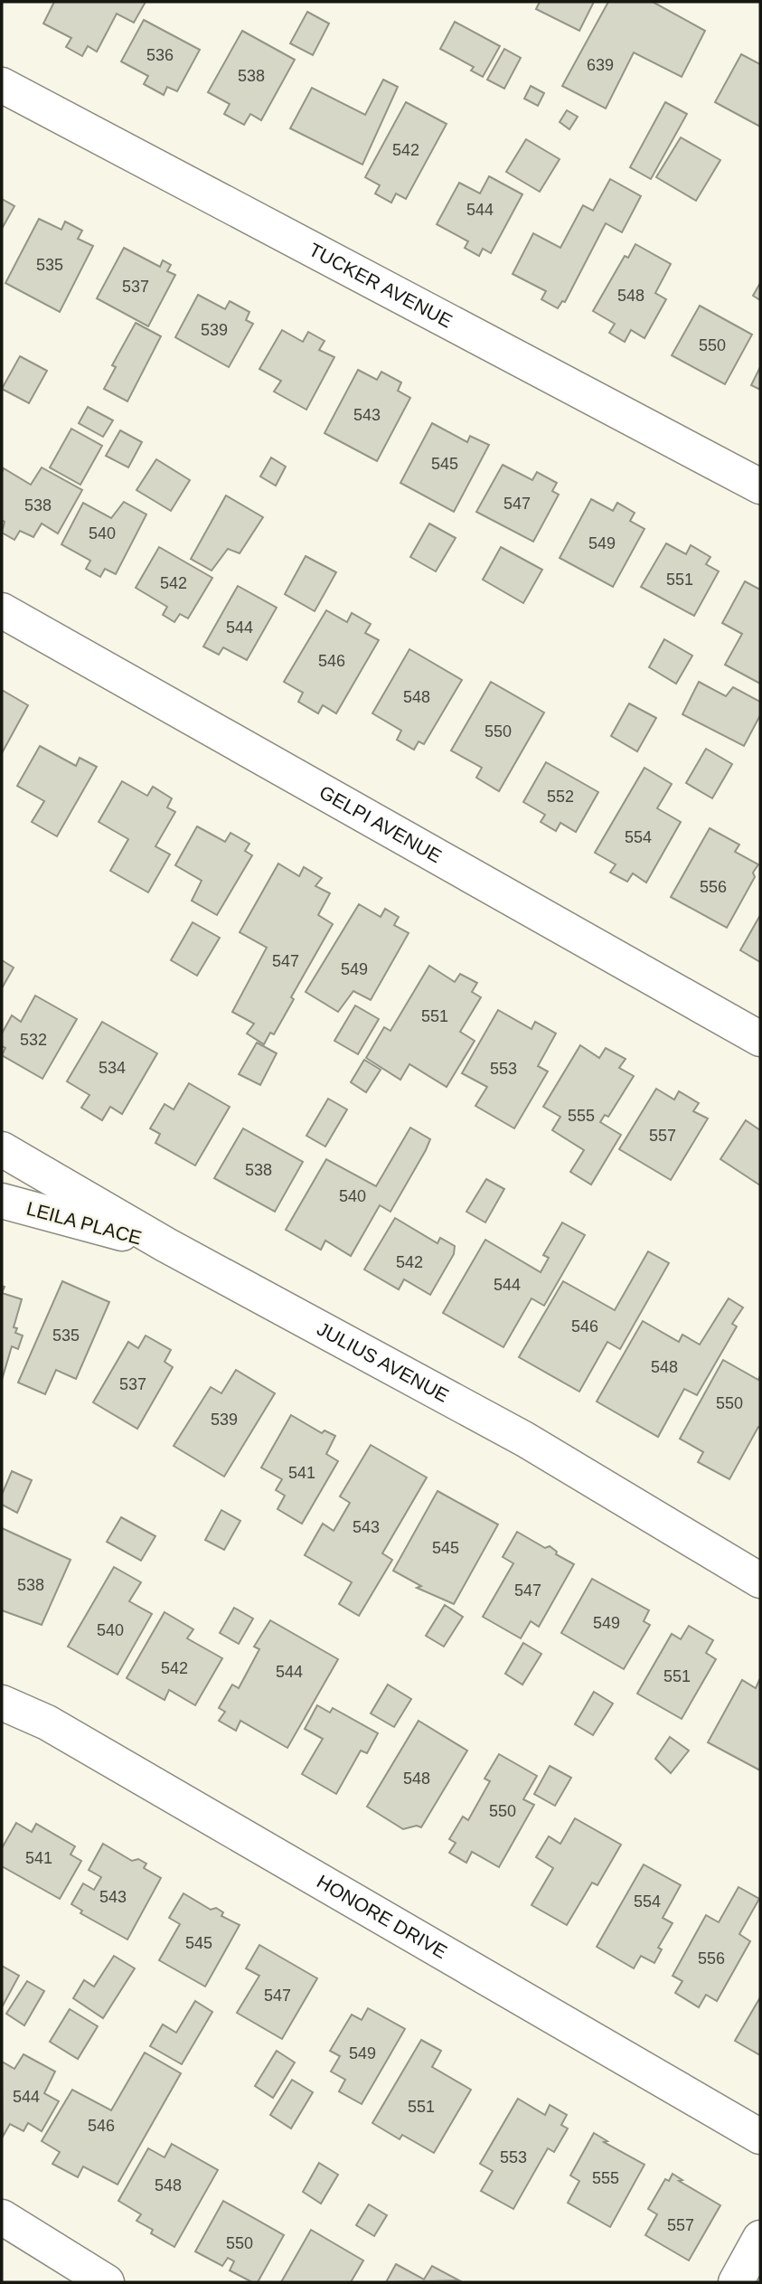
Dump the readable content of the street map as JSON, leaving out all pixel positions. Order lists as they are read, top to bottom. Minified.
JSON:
{"streets":{"street":["TUCKER AVENUE","GELPI AVENUE","LEILA PLACE","JULIUS AVENUE","HONORE DRIVE"]},"crossings":[["LEILA PLACE","JULIUS AVENUE"]],"house_numbers":["536","639","538","542","544","535","537","548","539","550","543","545","547","538","540","549","551","542","544","546","548","550","552","554","556","547","549","551","532","534","553","555","557","538","540","542","544","546","535","548","537","550","539","541","543","545","538","547","549","540","542","544","551","548","550","541","543","554","545","556","547","549","544","551","546","553","555","548","557","550"]}
